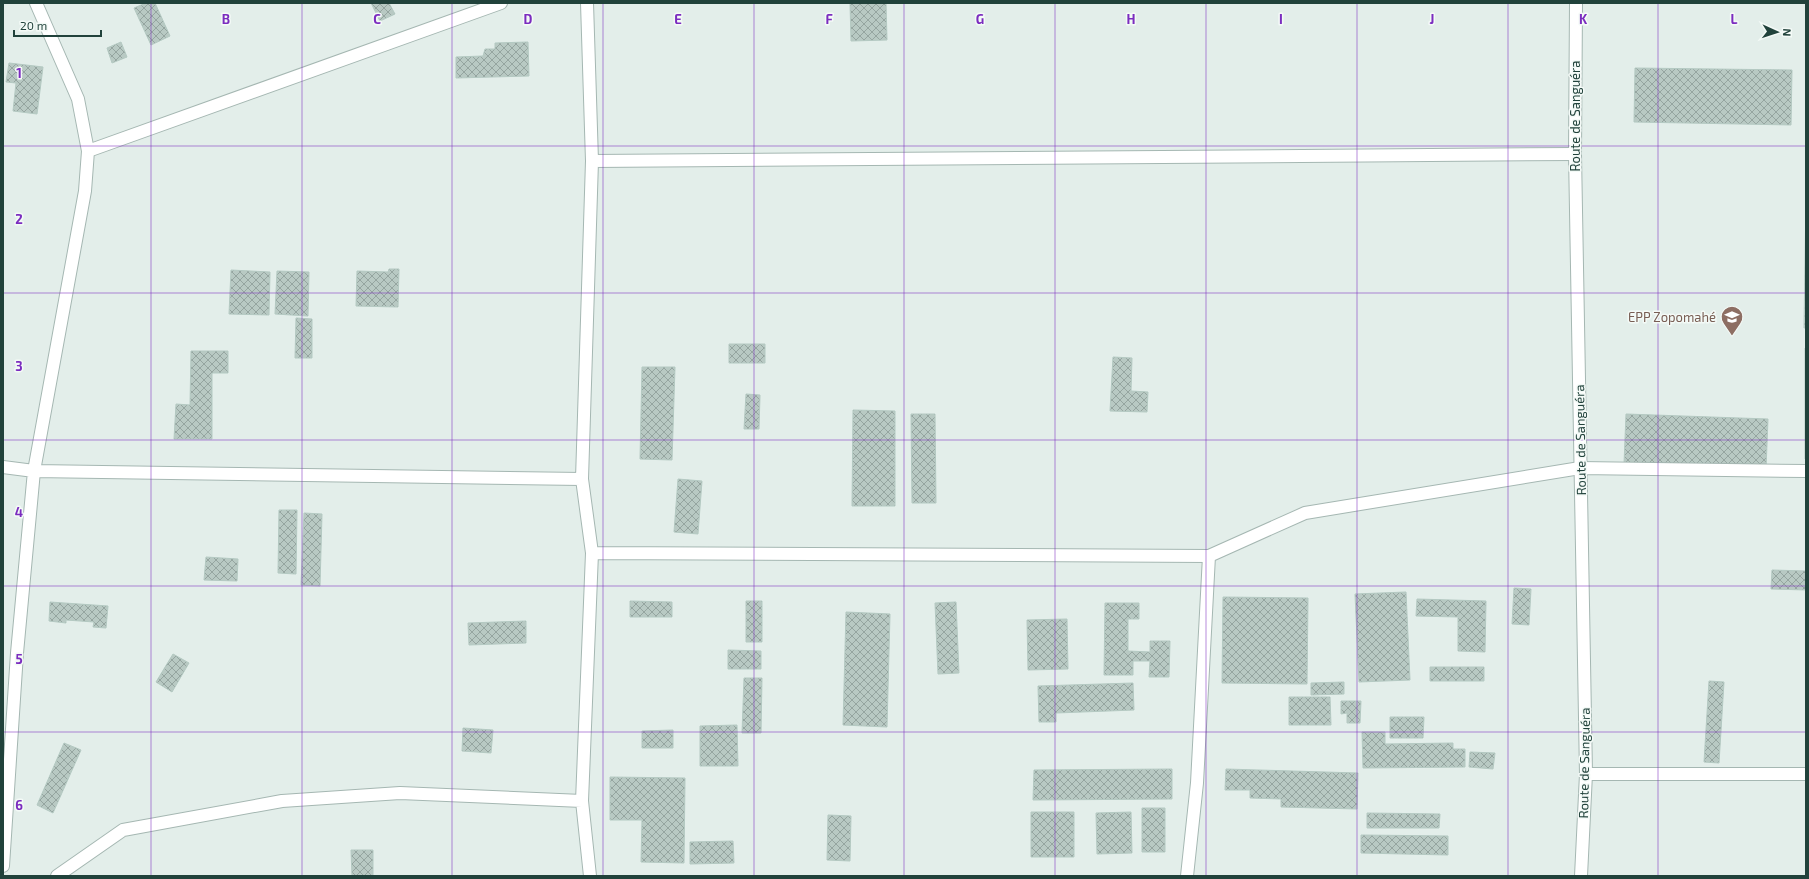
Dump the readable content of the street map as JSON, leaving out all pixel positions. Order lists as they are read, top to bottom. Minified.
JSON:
{"streets":{"street":["Route de Sanguéra"]},"places":{"school or university":["EPP Zopomahé"]},"scale_bar":"20 m","north":"right","grid":{"columns":["B","C","D","E","F","G","H","I","J","K","L"],"rows":["1","2","3","4","5","6"]}}
